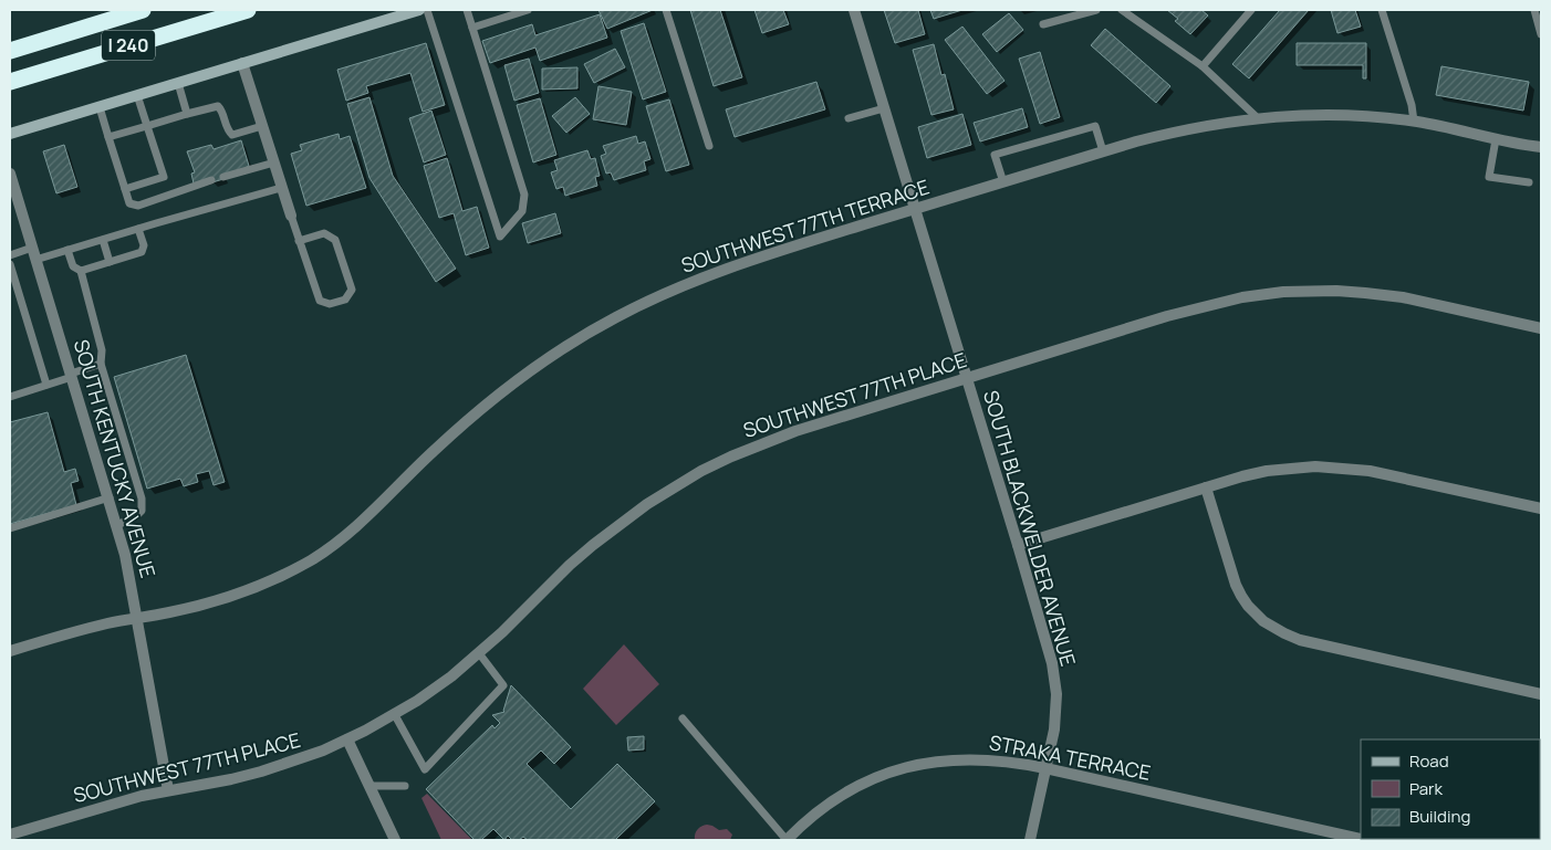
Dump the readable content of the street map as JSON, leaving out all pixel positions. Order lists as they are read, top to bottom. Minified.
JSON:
{"streets":{"highway":["I 240"],"street":["SOUTHWEST 77TH TERRACE","SOUTHWEST 77TH PLACE","SOUTH KENTUCKY AVENUE","SOUTH BLACKWELDER AVENUE","STRAKA TERRACE"]},"crossings":[["SOUTHWEST 77TH TERRACE","SOUTH KENTUCKY AVENUE"],["SOUTHWEST 77TH TERRACE","SOUTH BLACKWELDER AVENUE"],["SOUTHWEST 77TH PLACE","SOUTH KENTUCKY AVENUE"],["SOUTHWEST 77TH PLACE","SOUTH BLACKWELDER AVENUE"],["SOUTH BLACKWELDER AVENUE","STRAKA TERRACE"]],"legend":["Road","Park","Building"]}
